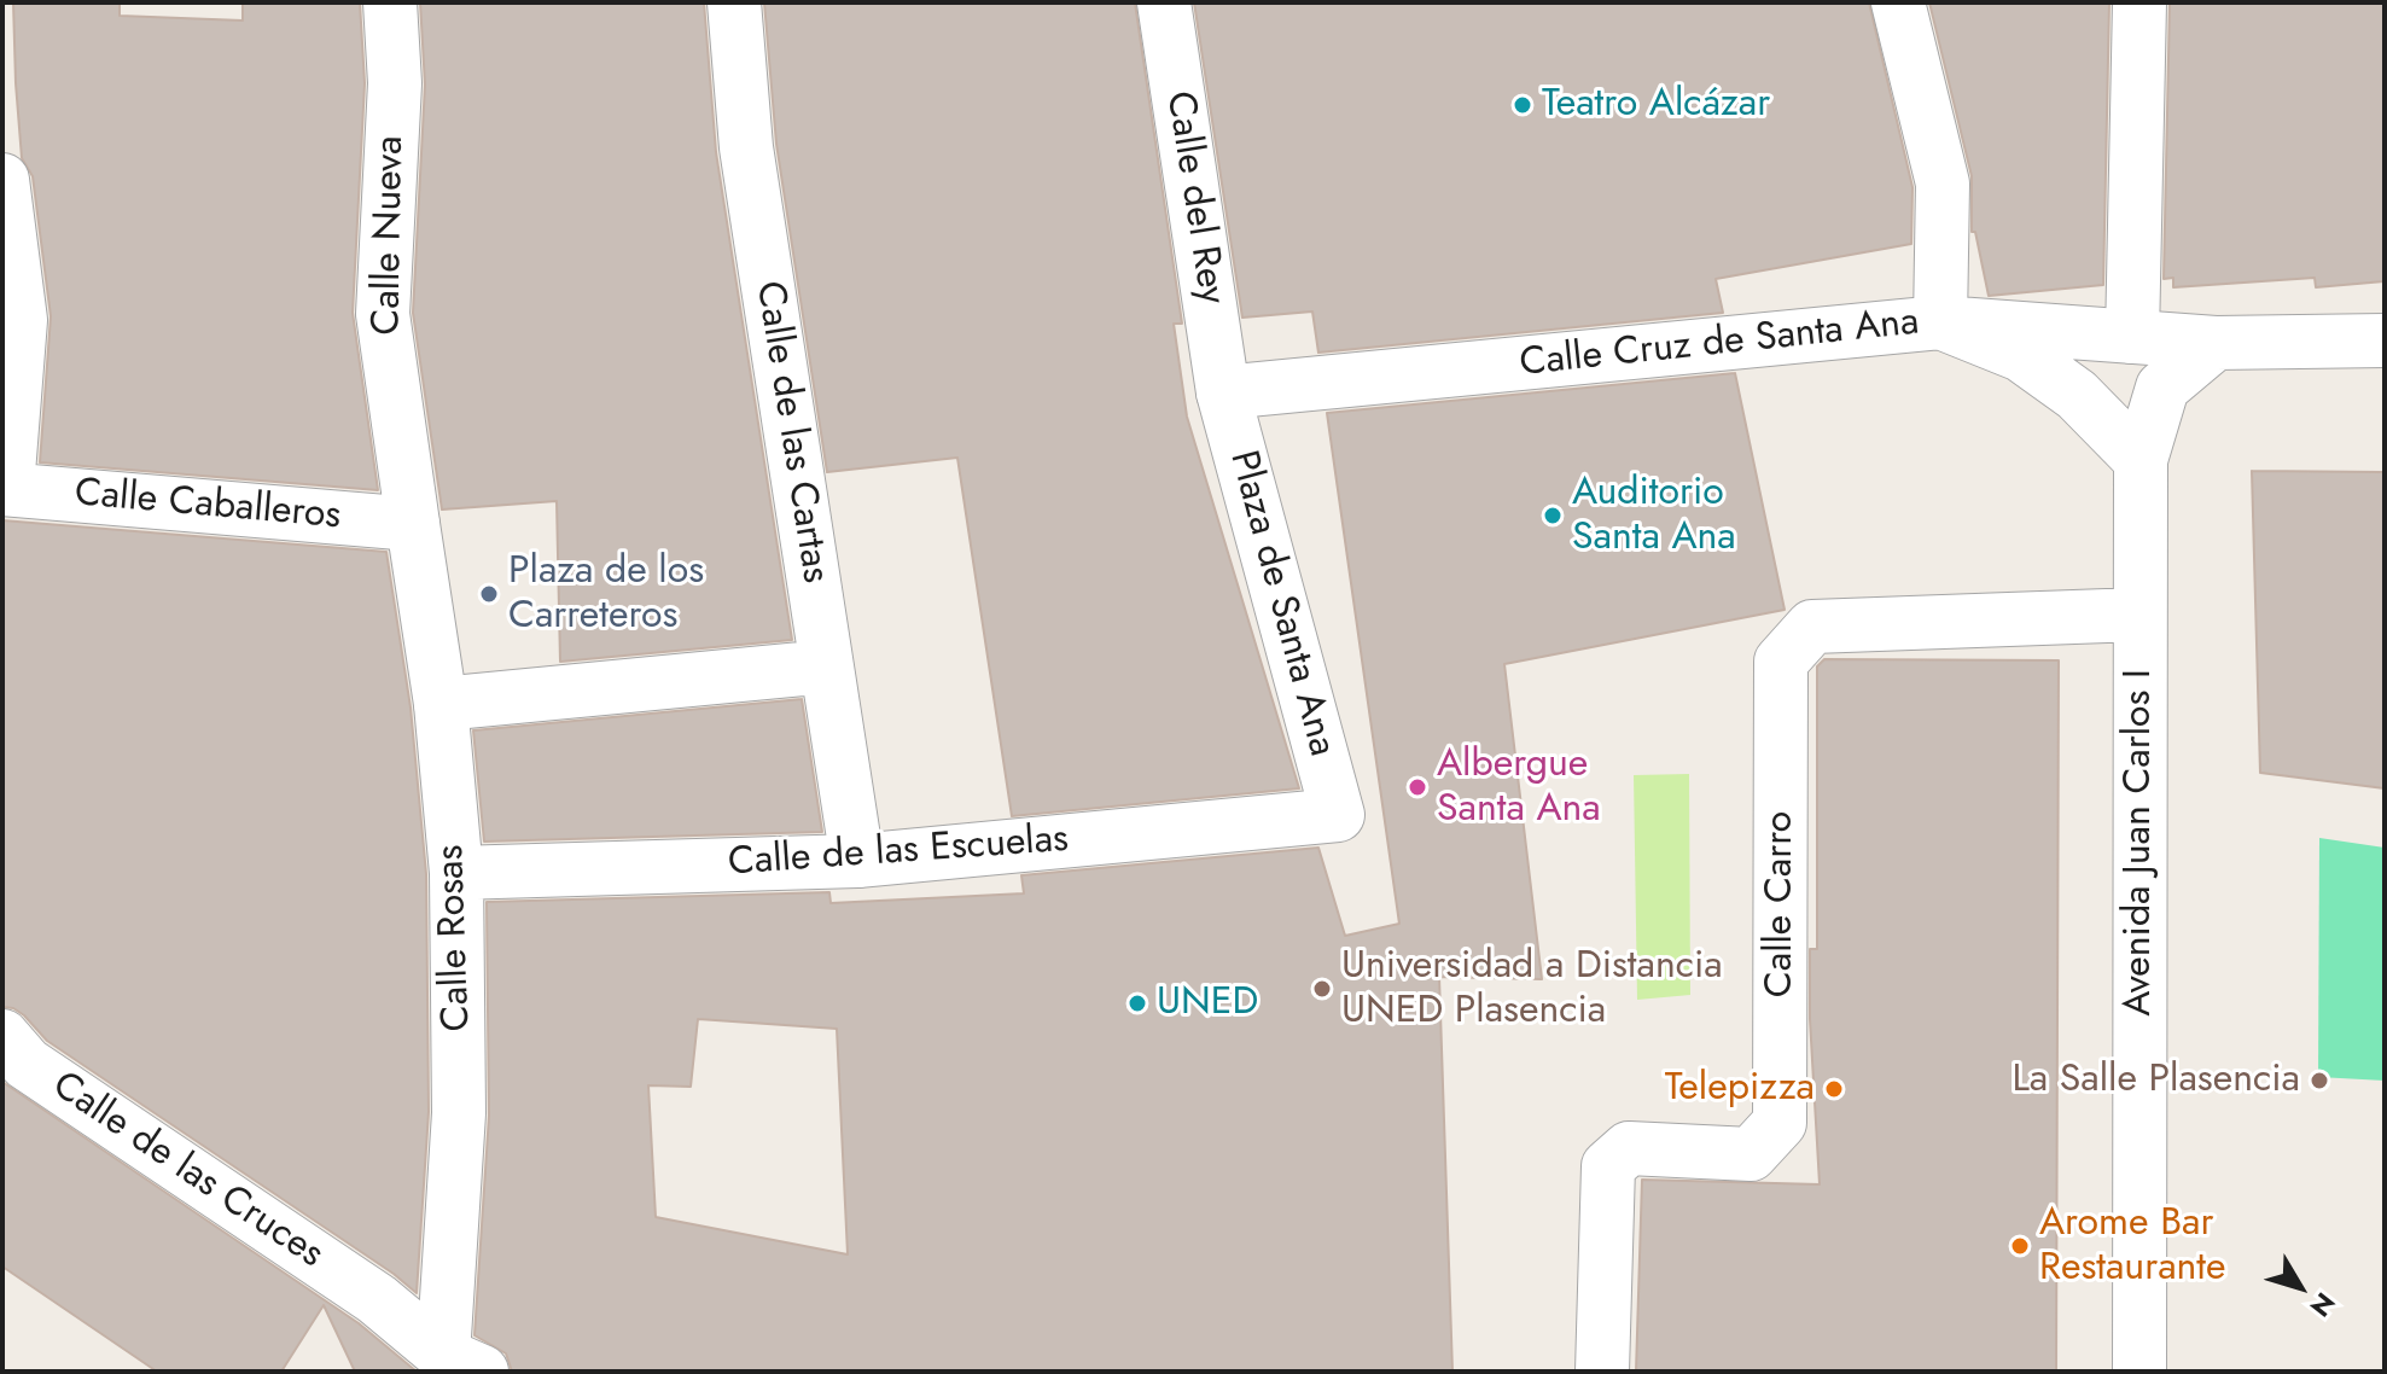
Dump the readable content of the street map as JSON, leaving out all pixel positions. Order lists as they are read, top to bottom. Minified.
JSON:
{"streets":{"street":["Calle del Rey","Calle Nueva","Calle Cruz de Santa Ana","Calle de las Cartas","Calle Caballeros","Plaza de Santa Ana","Avenida Juan Carlos I","Calle de las Escuelas","Calle Carro","Calle Rosas","Calle de las Cruces"]},"crossings":[["Calle del Rey","Calle Cruz de Santa Ana"],["Calle del Rey","Plaza de Santa Ana"],["Calle Nueva","Calle Caballeros"],["Calle Nueva","Calle Rosas"],["Calle Cruz de Santa Ana","Plaza de Santa Ana"],["Calle Cruz de Santa Ana","Avenida Juan Carlos I"],["Calle de las Cartas","Calle de las Escuelas"],["Calle Caballeros","Calle Rosas"],["Plaza de Santa Ana","Calle de las Escuelas"],["Avenida Juan Carlos I","Calle Carro"],["Calle de las Escuelas","Calle Rosas"],["Calle Rosas","Calle de las Cruces"]],"places":["Teatro Alcázar","Auditorio Santa Ana","Plaza de los Carreteros","Albergue Santa Ana","Universidad a Distancia UNED Plasencia","UNED","La Salle Plasencia","Telepizza","Arome Bar Restaurante"],"north":"bottom right"}
